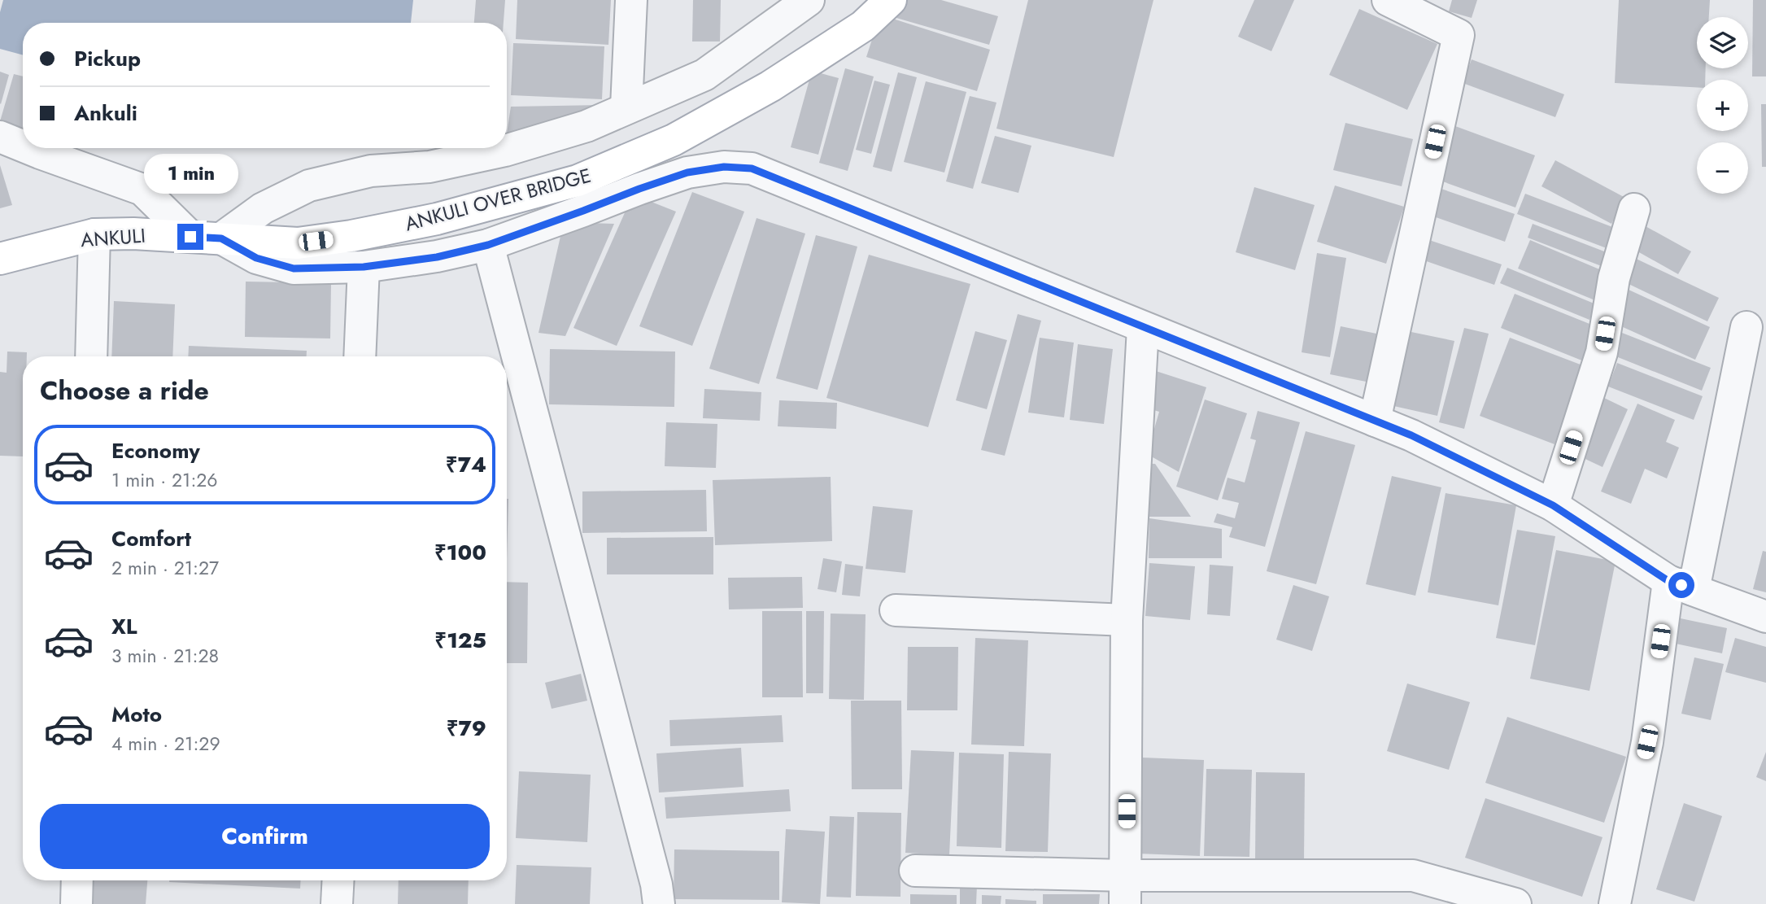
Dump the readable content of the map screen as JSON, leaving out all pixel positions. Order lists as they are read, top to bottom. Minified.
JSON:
{"streets":{"main road":["ANKULI OVER BRIDGE","ANKULI"]},"crossings":[["ANKULI OVER BRIDGE","ANKULI"]],"page":{"map_buttons":["+","−"],"banner":["Pickup","Ankuli"],"bubble":"1 min","heading":"Choose a ride","list":[{"name":"Economy","note":"1 min · 21:26","value":"₹74"},{"name":"Comfort","note":"2 min · 21:27","value":"₹100"},{"name":"XL","note":"3 min · 21:28","value":"₹125"},{"name":"Moto","note":"4 min · 21:29","value":"₹79"}],"buttons":"Confirm"}}
